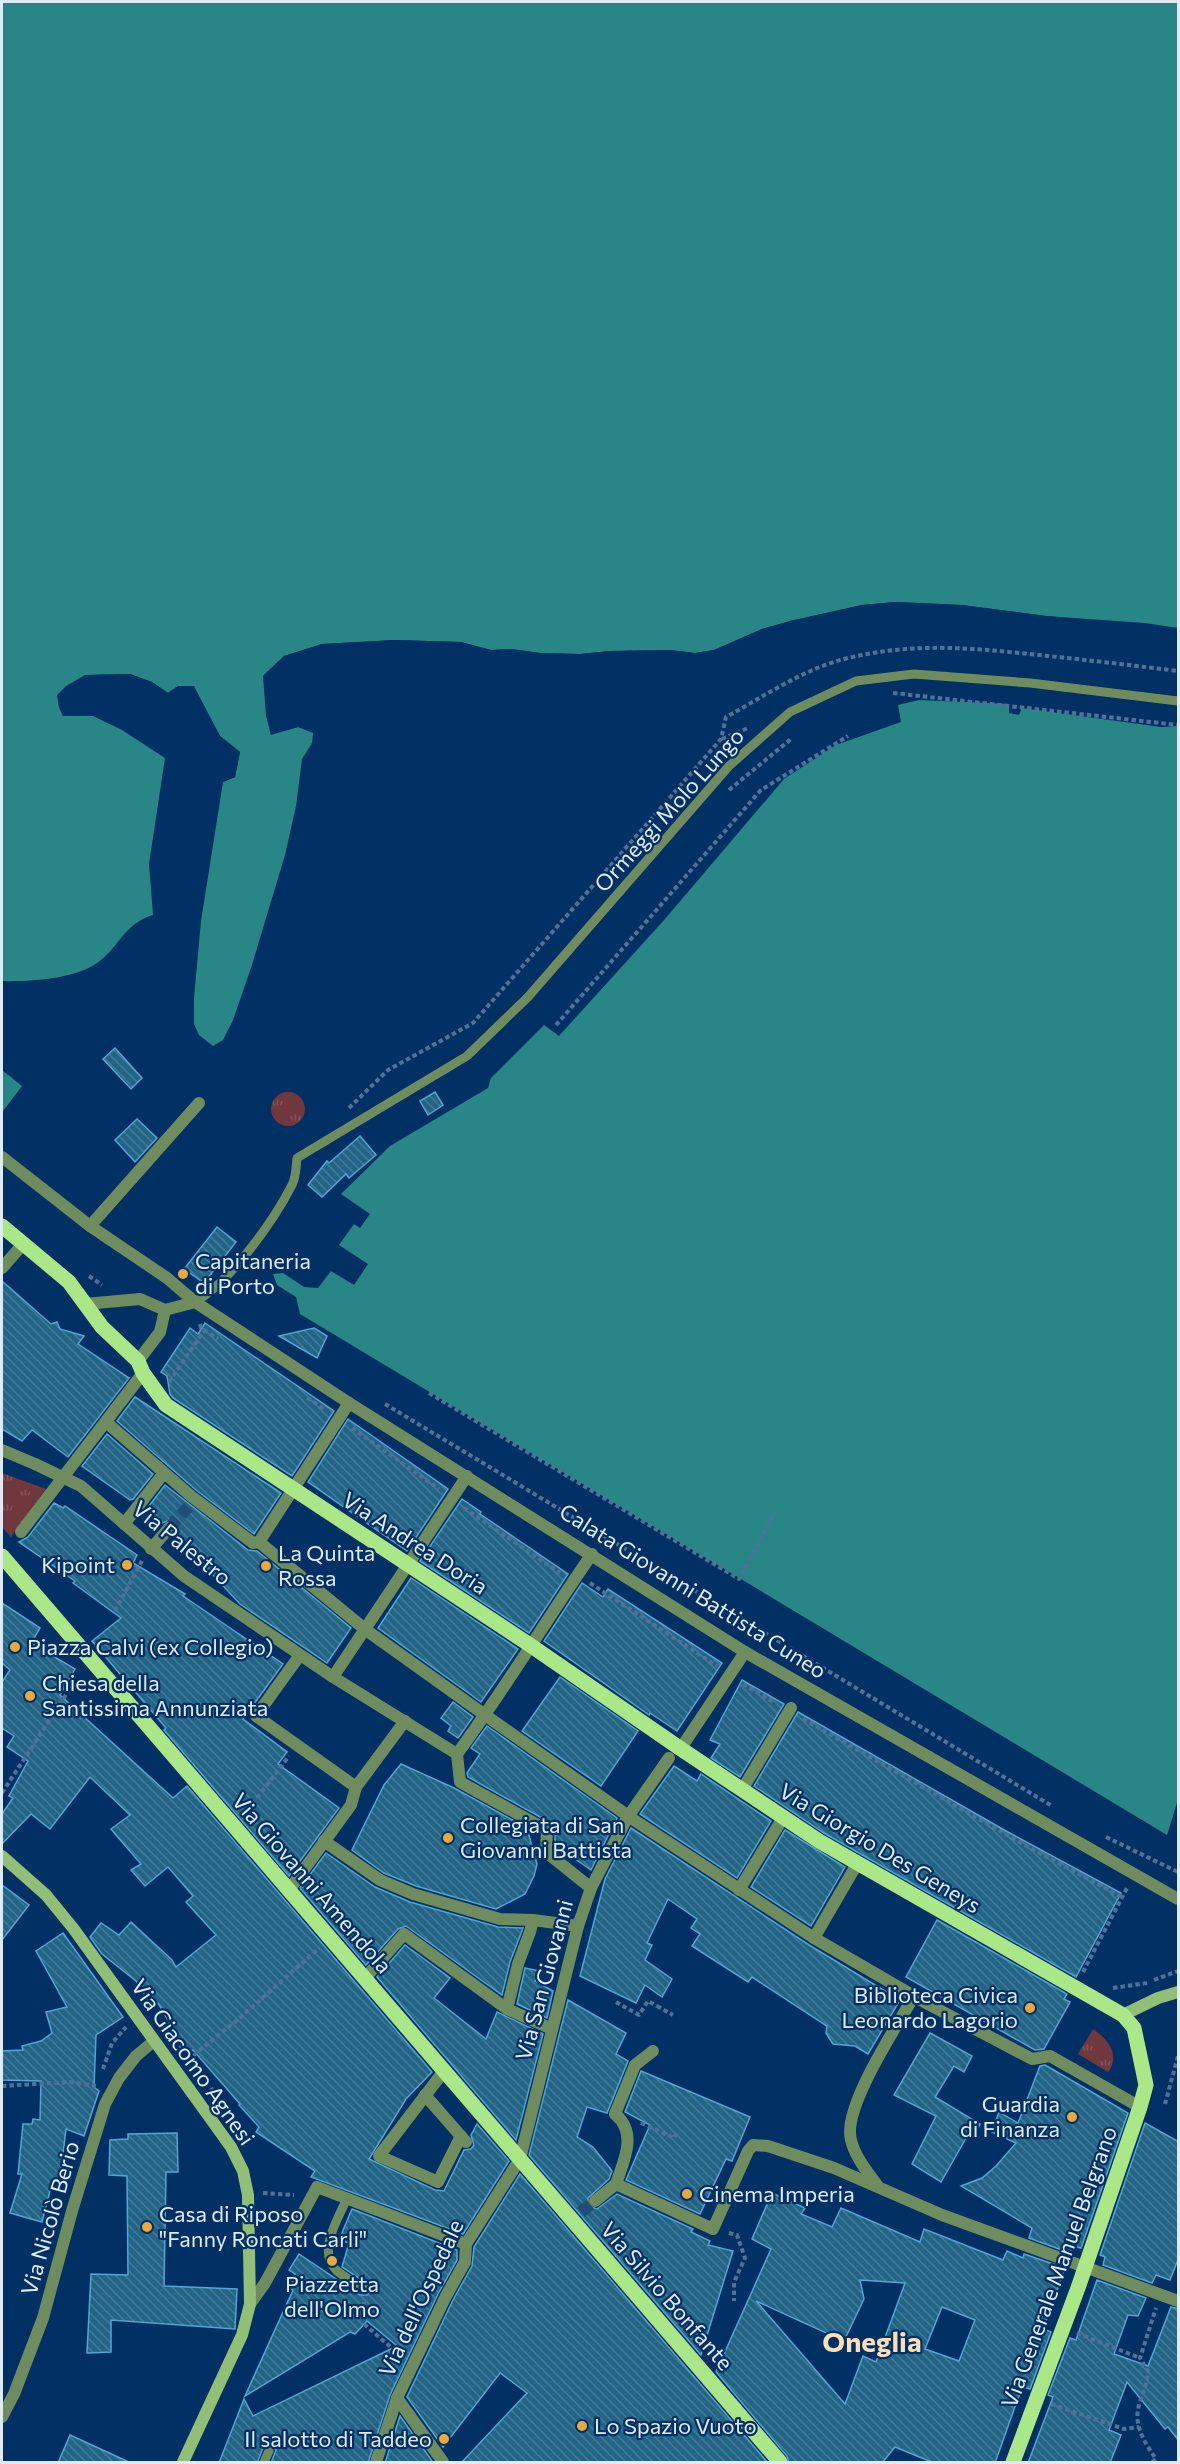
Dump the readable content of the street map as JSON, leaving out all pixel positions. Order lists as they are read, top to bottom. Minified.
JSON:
{"streets":{"main road":["Via Andrea Doria","Via Giorgio Des Geneys","Via Giovanni Amendola","Via Giacomo Agnesi","Via Generale Manuel Belgrano","Via Silvio Bonfante"],"street":["Via Palestro","Calata Giovanni Battista Cuneo","Via San Giovanni","Via Nicolò Berio","Via dell'Ospedale"],"lane":["Ormeggi Molo Lungo"]},"crossings":[["Ormeggi Molo Lungo","Calata Giovanni Battista Cuneo"],["Via Andrea Doria","Via Giorgio Des Geneys"],["Via Andrea Doria","Via San Giovanni"],["Calata Giovanni Battista Cuneo","Via San Giovanni"],["Via Giorgio Des Geneys","Via San Giovanni"],["Via Giorgio Des Geneys","Via Generale Manuel Belgrano"],["Via Giovanni Amendola","Via San Giovanni"],["Via Giovanni Amendola","Via Silvio Bonfante"],["Via Giovanni Amendola","Via dell'Ospedale"],["Via San Giovanni","Via Silvio Bonfante"],["Via San Giovanni","Via dell'Ospedale"],["Via Giacomo Agnesi","Via Nicolò Berio"],["Via Silvio Bonfante","Via dell'Ospedale"]],"districts":["Oneglia"],"places":["Capitaneria di Porto","Kipoint","La Quinta Rossa","Piazza Calvi (ex Collegio)","Chiesa della Santissima Annunziata","Collegiata di San Giovanni Battista","Biblioteca Civica Leonardo Lagorio","Guardia di Finanza","Cinema Imperia","Casa di Riposo \"Fanny Roncati Carli\"","Piazzetta dell'Olmo","Lo Spazio Vuoto","Il salotto di Taddeo"]}
